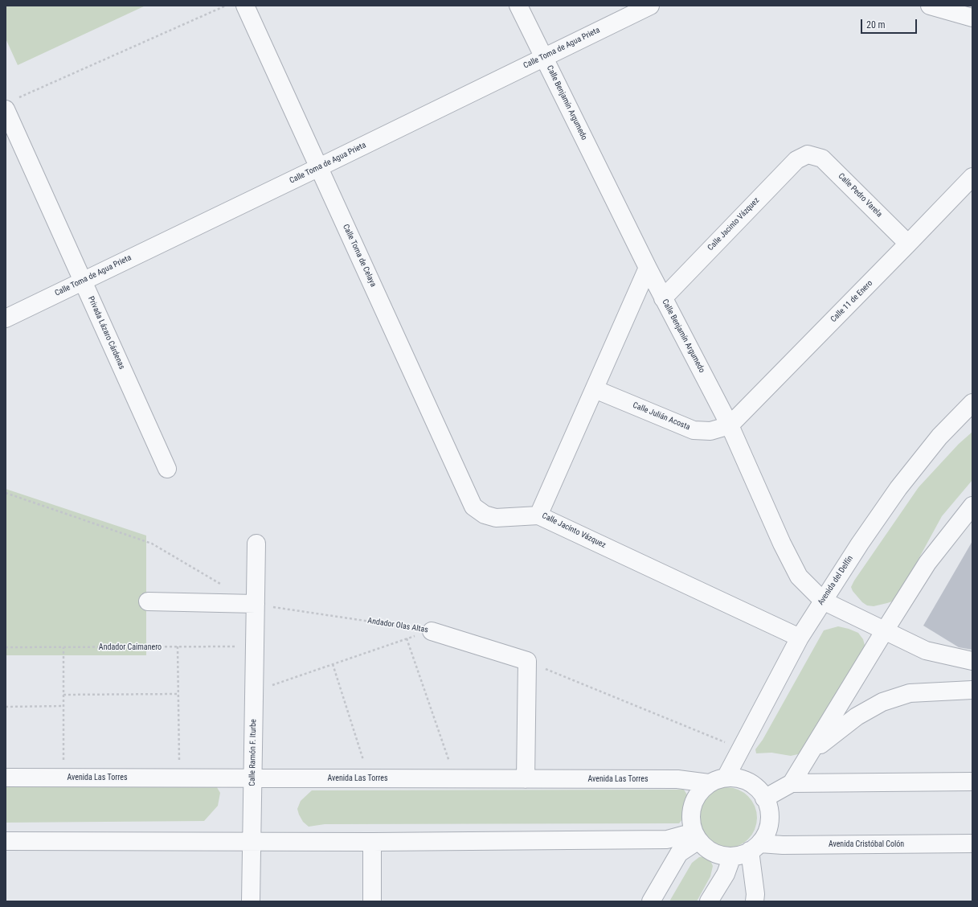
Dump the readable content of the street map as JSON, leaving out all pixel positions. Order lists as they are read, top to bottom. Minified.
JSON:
{"streets":{"street":["Calle Toma de Agua Prieta","Calle Benjamín Argumedo","Calle Pedro Varela","Calle Jacinto Vázquez","Calle Toma de Celaya","Calle 11 de Enero","Privada Lázaro Cárdenas","Calle Julián Acosta","Avenida del Delfín","Andador Olas Altas","Calle Ramón F. Iturbe","Avenida Las Torres","Avenida Cristóbal Colón"],"path":["Andador Caimanero"]},"crossings":[["Calle Toma de Agua Prieta","Calle Benjamín Argumedo"],["Calle Toma de Agua Prieta","Calle Toma de Celaya"],["Calle Toma de Agua Prieta","Privada Lázaro Cárdenas"],["Calle Benjamín Argumedo","Calle Jacinto Vázquez"],["Calle Benjamín Argumedo","Calle 11 de Enero"],["Calle Benjamín Argumedo","Calle Julián Acosta"],["Calle Benjamín Argumedo","Avenida del Delfín"],["Calle Pedro Varela","Calle Jacinto Vázquez"],["Calle Pedro Varela","Calle 11 de Enero"],["Calle Jacinto Vázquez","Calle Toma de Celaya"],["Calle Jacinto Vázquez","Calle Julián Acosta"],["Calle Jacinto Vázquez","Avenida del Delfín"],["Calle 11 de Enero","Calle Julián Acosta"],["Avenida del Delfín","Avenida Las Torres"],["Avenida del Delfín","Avenida Cristóbal Colón"],["Andador Olas Altas","Calle Ramón F. Iturbe"],["Andador Caimanero","Calle Ramón F. Iturbe"],["Calle Ramón F. Iturbe","Avenida Las Torres"],["Avenida Las Torres","Avenida Cristóbal Colón"]],"scale_bar":"20 m"}
